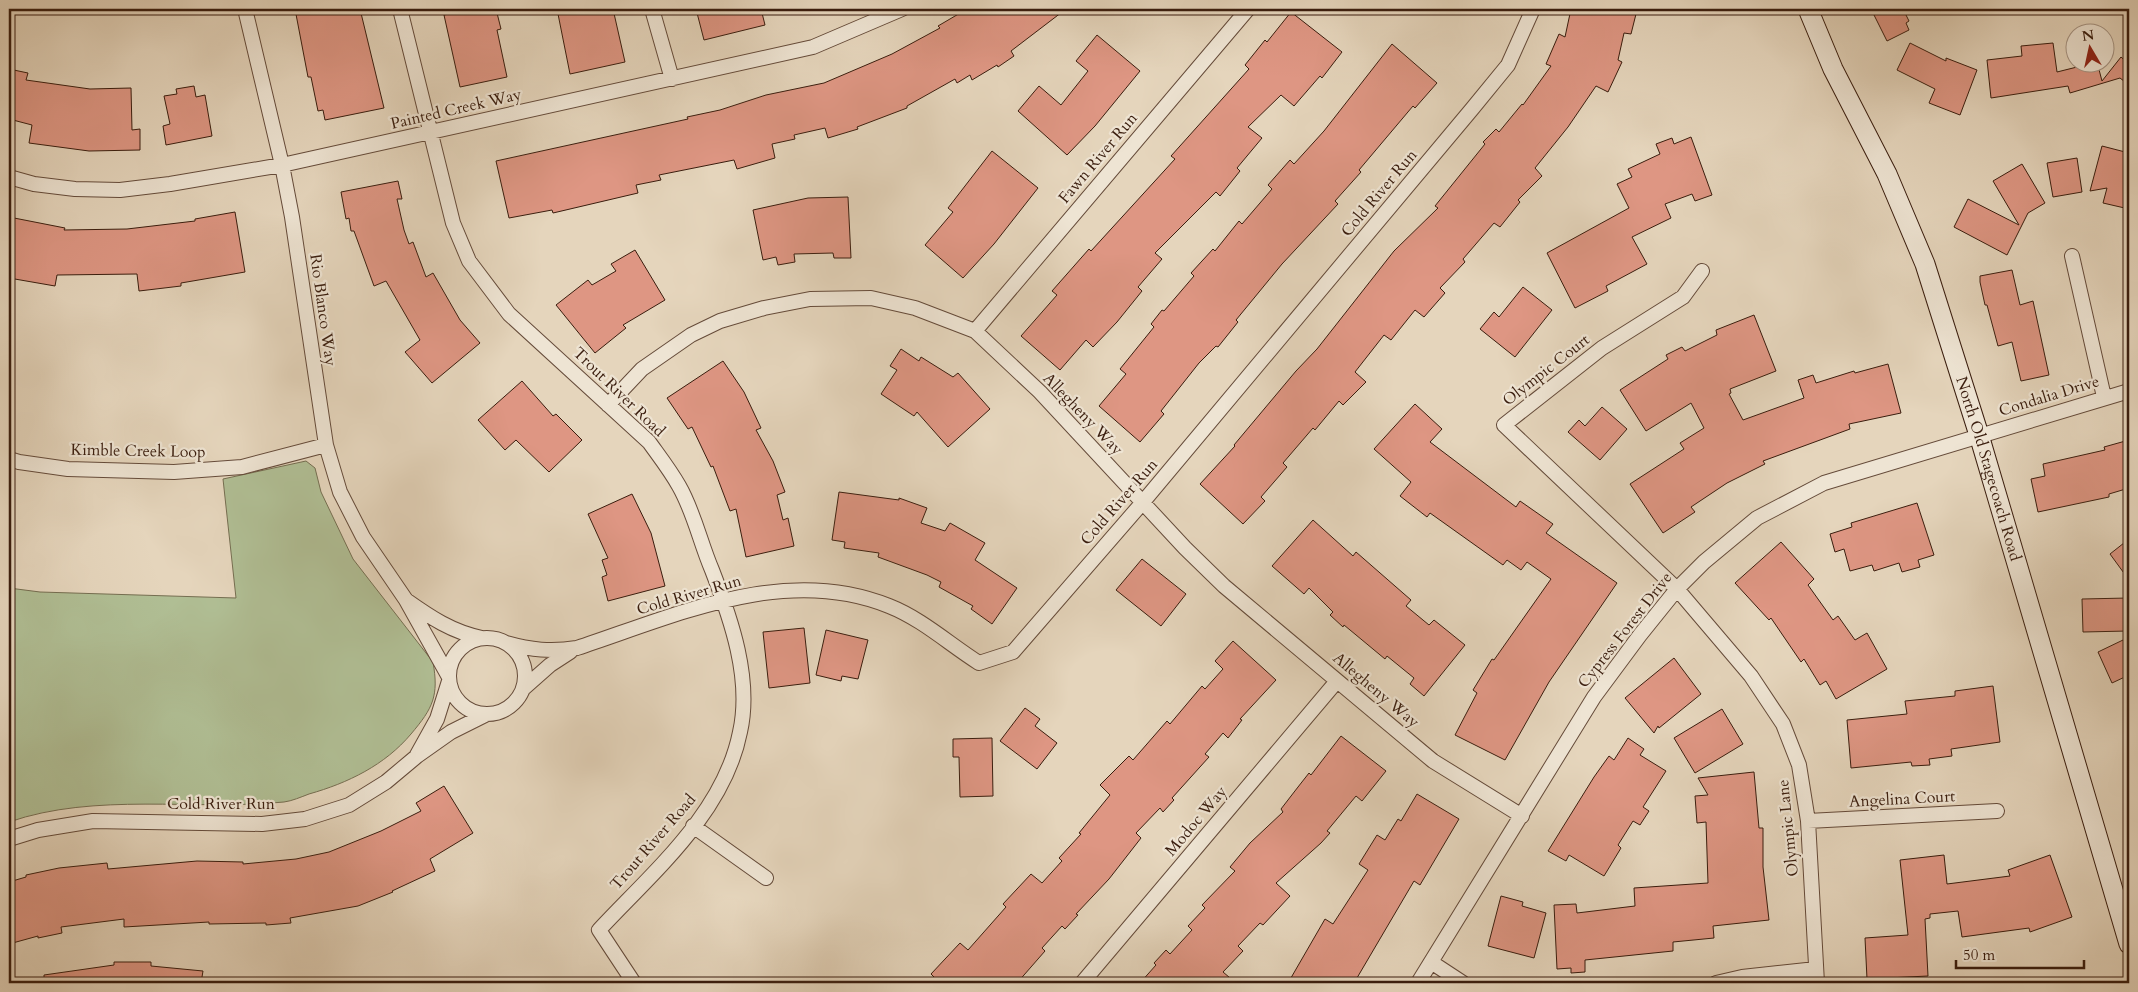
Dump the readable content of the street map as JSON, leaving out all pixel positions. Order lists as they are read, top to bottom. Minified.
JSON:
{"streets":{"street":["Painted Creek Way","Fawn River Run","Cold River Run","Rio Blanco Way","Olympic Court","Trout River Road","Condalia Drive","Allegheny Way","Kimble Creek Loop","North Old Stagecoach Road","Cypress Forest Drive","Angelina Court","Modoc Way","Olympic Lane"]},"crossings":[["Painted Creek Way","Rio Blanco Way"],["Painted Creek Way","Trout River Road"],["Fawn River Run","Allegheny Way"],["Cold River Run","Rio Blanco Way"],["Cold River Run","Trout River Road"],["Cold River Run","Allegheny Way"],["Rio Blanco Way","Kimble Creek Loop"],["Olympic Court","Cypress Forest Drive"],["Olympic Court","Olympic Lane"],["Trout River Road","Allegheny Way"],["Condalia Drive","North Old Stagecoach Road"],["Condalia Drive","Cypress Forest Drive"],["Allegheny Way","Cypress Forest Drive"],["Allegheny Way","Modoc Way"],["North Old Stagecoach Road","Cypress Forest Drive"],["Cypress Forest Drive","Olympic Lane"],["Angelina Court","Olympic Lane"]],"scale_bar":"50 m","north":"top"}
